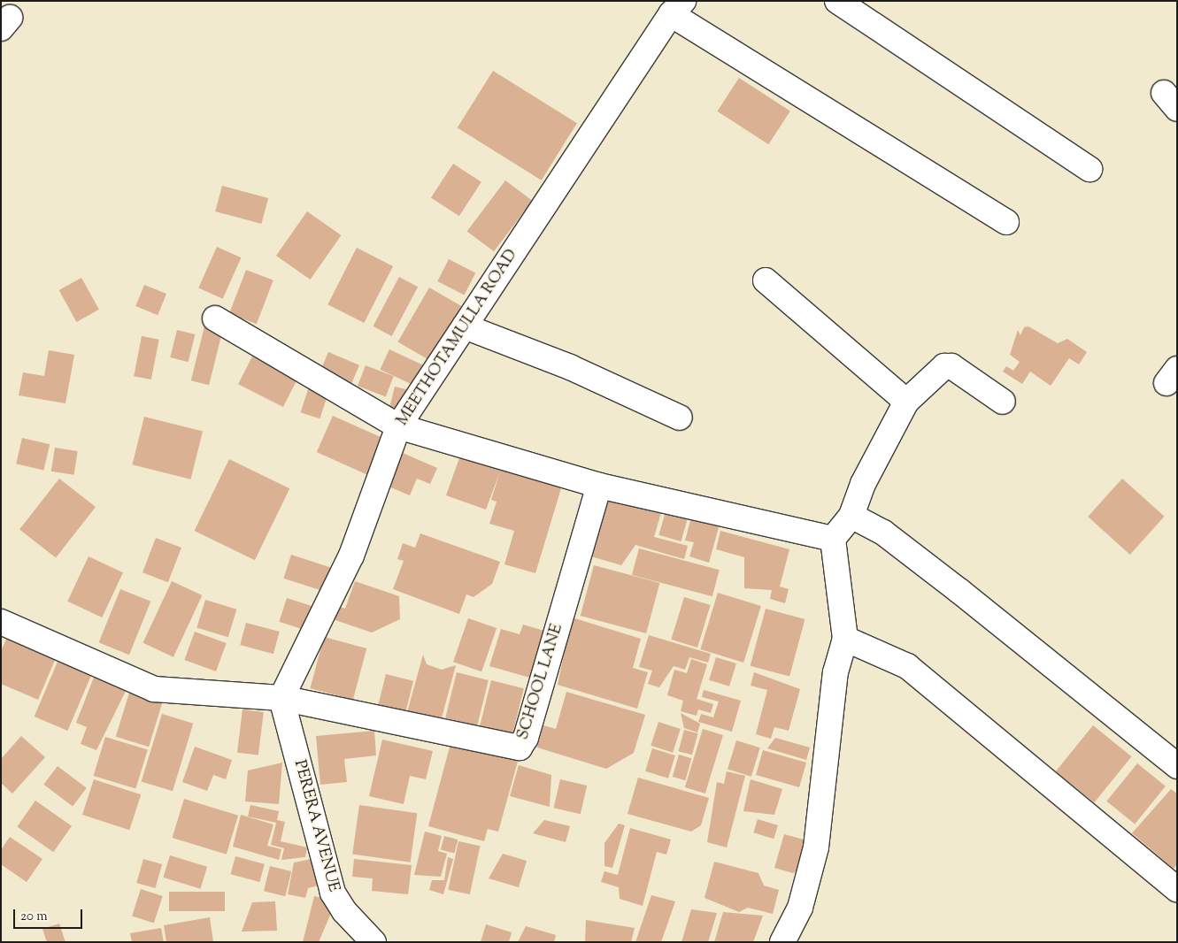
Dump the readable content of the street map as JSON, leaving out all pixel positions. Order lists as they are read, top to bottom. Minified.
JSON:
{"streets":{"street":["MEETHOTAMULLA ROAD","SCHOOL LANE","PERERA AVENUE"]},"crossings":[["MEETHOTAMULLA ROAD","SCHOOL LANE"],["MEETHOTAMULLA ROAD","PERERA AVENUE"],["SCHOOL LANE","PERERA AVENUE"]],"scale_bar":"20 m"}
